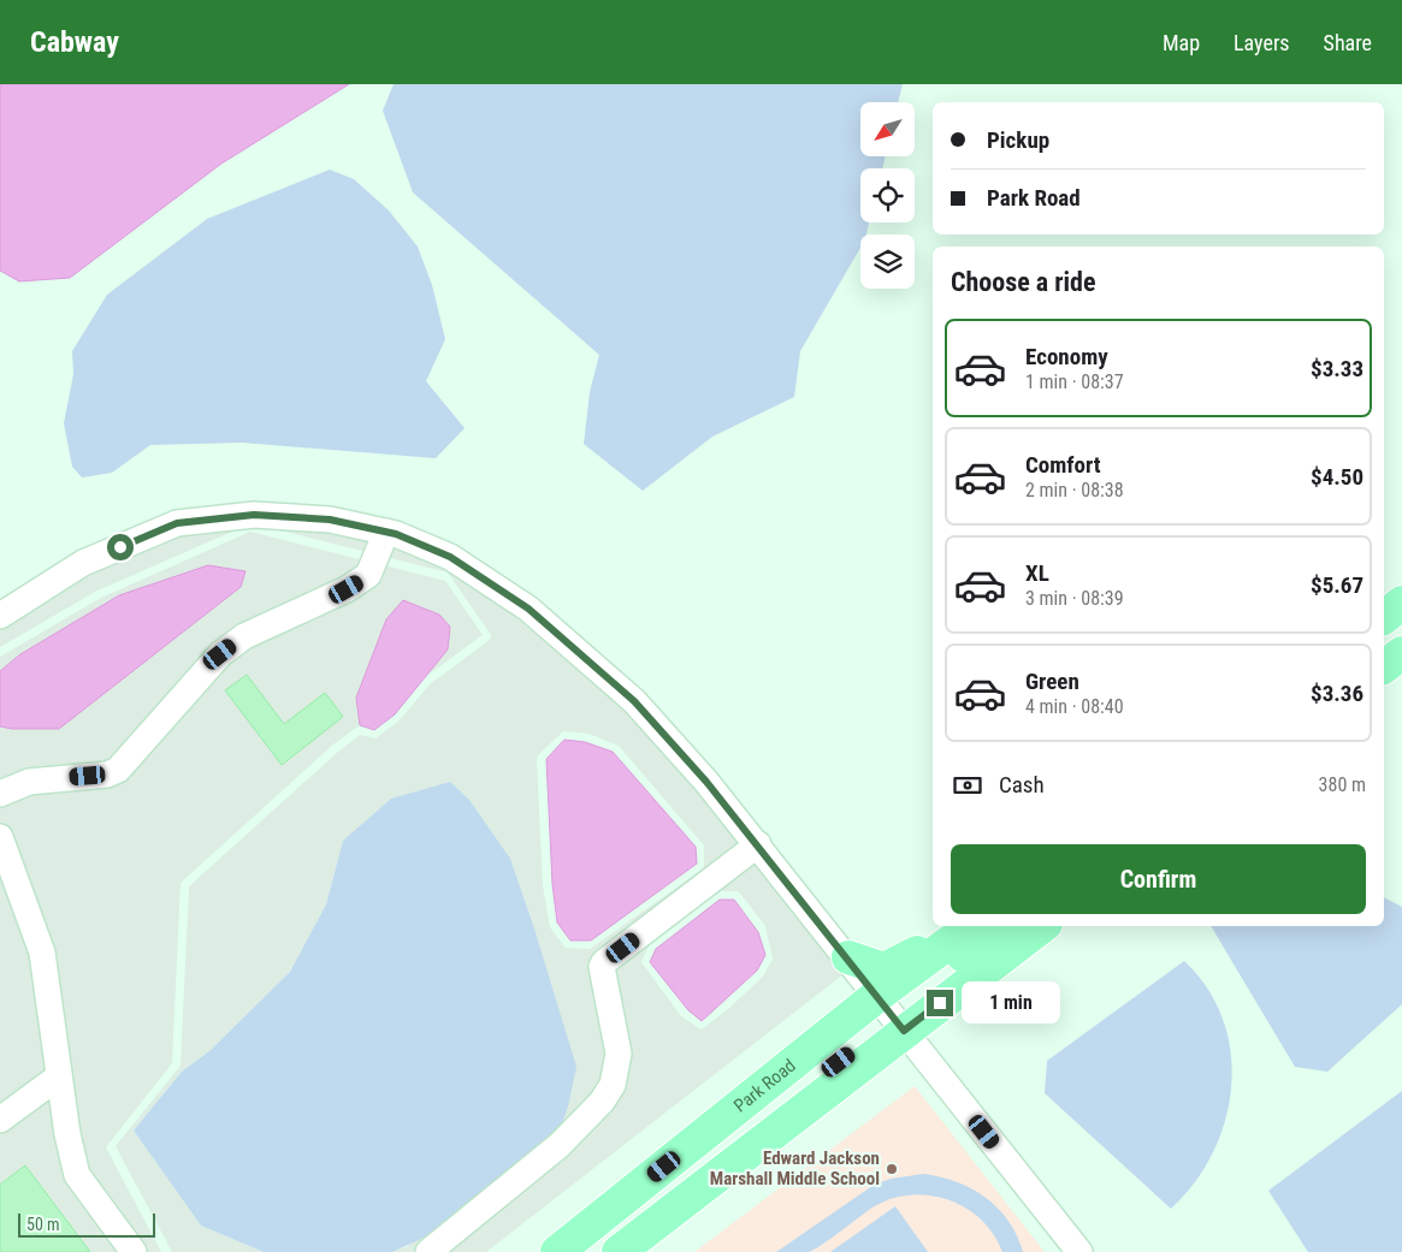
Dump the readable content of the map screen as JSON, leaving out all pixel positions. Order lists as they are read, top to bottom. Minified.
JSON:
{"streets":{"main road":["Park Road"]},"places":["Edward Jackson Marshall Middle School"],"scale_bar":"50 m","north":"bottom left","page":{"header":"Cabway","nav":["Map","Layers","Share"],"banner":["Pickup","Park Road"],"heading":"Choose a ride","list":[{"name":"Economy","note":"1 min · 08:37","value":"$3.33"},{"name":"Comfort","note":"2 min · 08:38","value":"$4.50"},{"name":"XL","note":"3 min · 08:39","value":"$5.67"},{"name":"Green","note":"4 min · 08:40","value":"$3.36"}],"pay":["Cash","380 m"],"buttons":"Confirm","bubble":"1 min","scale":"50 m"}}
